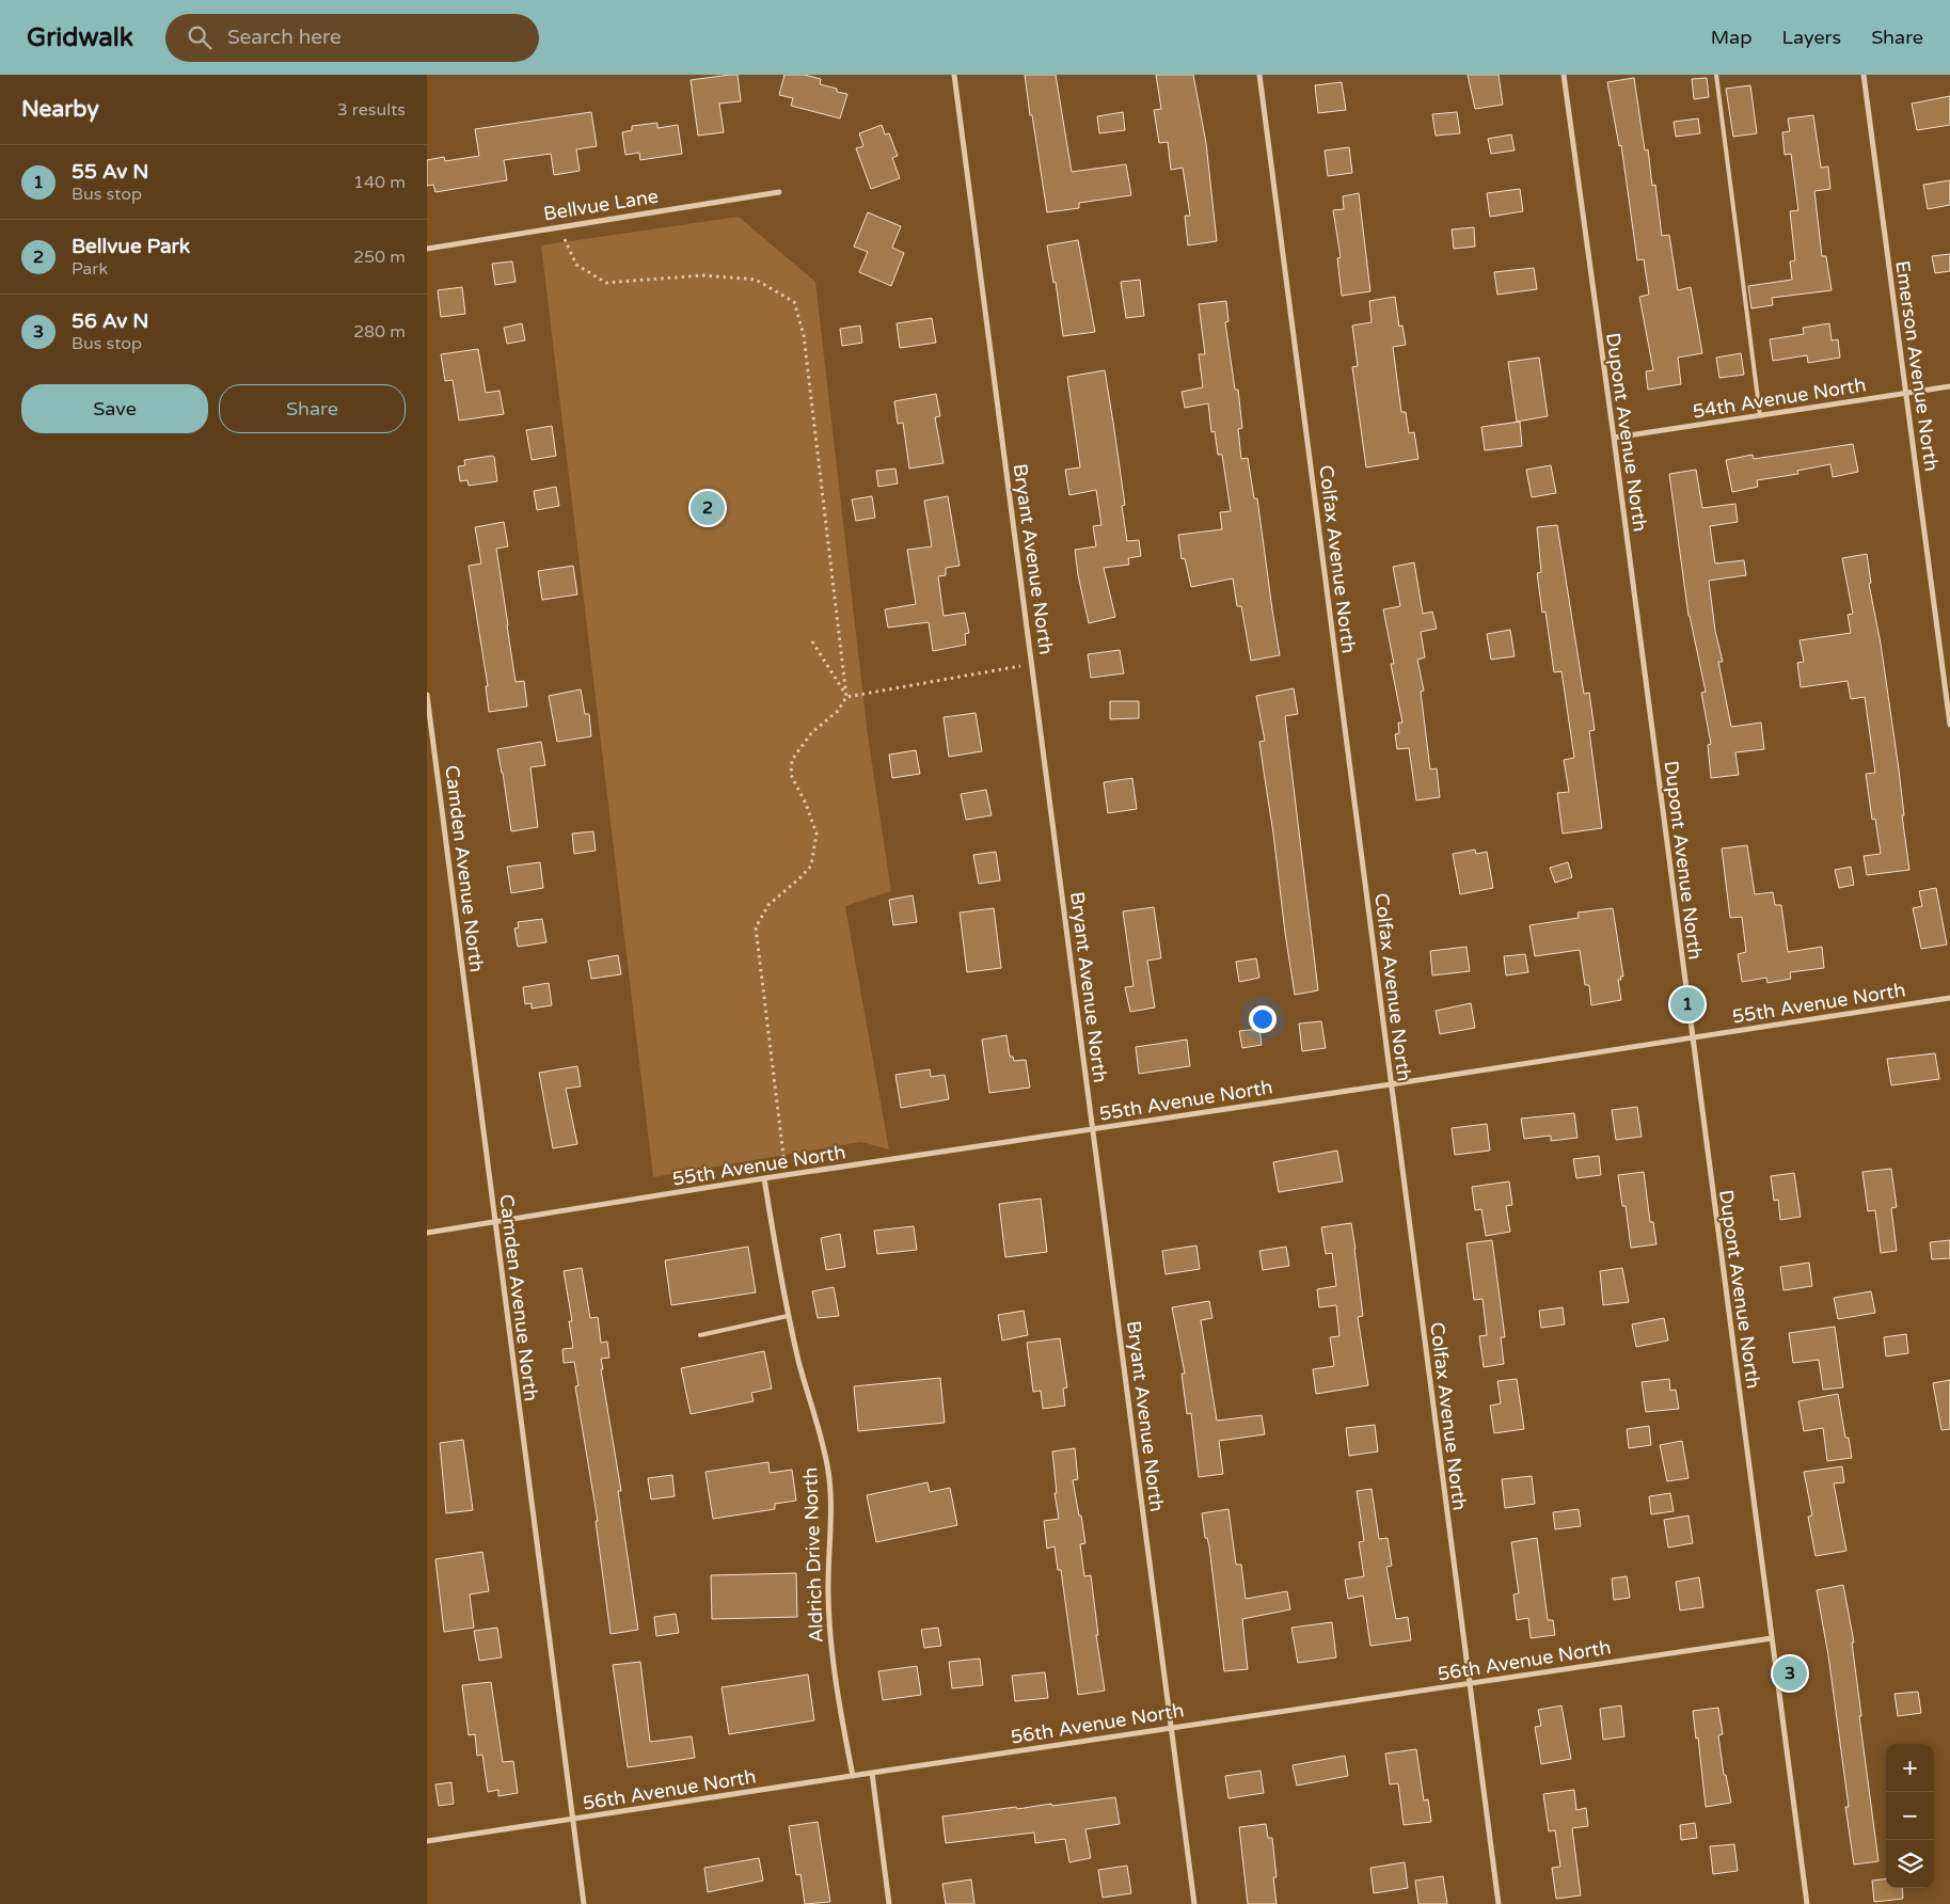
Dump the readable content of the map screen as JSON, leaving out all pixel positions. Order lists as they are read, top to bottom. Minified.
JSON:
{"streets":{"street":["Bellvue Lane","Emerson Avenue North","54th Avenue North","Dupont Avenue North","Bryant Avenue North","Colfax Avenue North","Camden Avenue North","55th Avenue North","Aldrich Drive North","56th Avenue North"]},"crossings":[["Emerson Avenue North","54th Avenue North"],["54th Avenue North","Dupont Avenue North"],["Dupont Avenue North","55th Avenue North"],["Dupont Avenue North","56th Avenue North"],["Bryant Avenue North","55th Avenue North"],["Bryant Avenue North","56th Avenue North"],["Colfax Avenue North","55th Avenue North"],["Colfax Avenue North","56th Avenue North"],["Camden Avenue North","55th Avenue North"],["Camden Avenue North","56th Avenue North"],["55th Avenue North","Aldrich Drive North"],["Aldrich Drive North","56th Avenue North"]],"page":{"header":"Gridwalk","search":"Search here","nav":["Map","Layers","Share"],"heading":["Nearby","3 results"],"list":[{"mark":"1","name":"55 Av N","note":"Bus stop","value":"140 m"},{"mark":"2","name":"Bellvue Park","note":"Park","value":"250 m"},{"mark":"3","name":"56 Av N","note":"Bus stop","value":"280 m"}],"buttons":["Save","Share"],"pins":["2","1","3"],"map_buttons":["+","−"]}}
